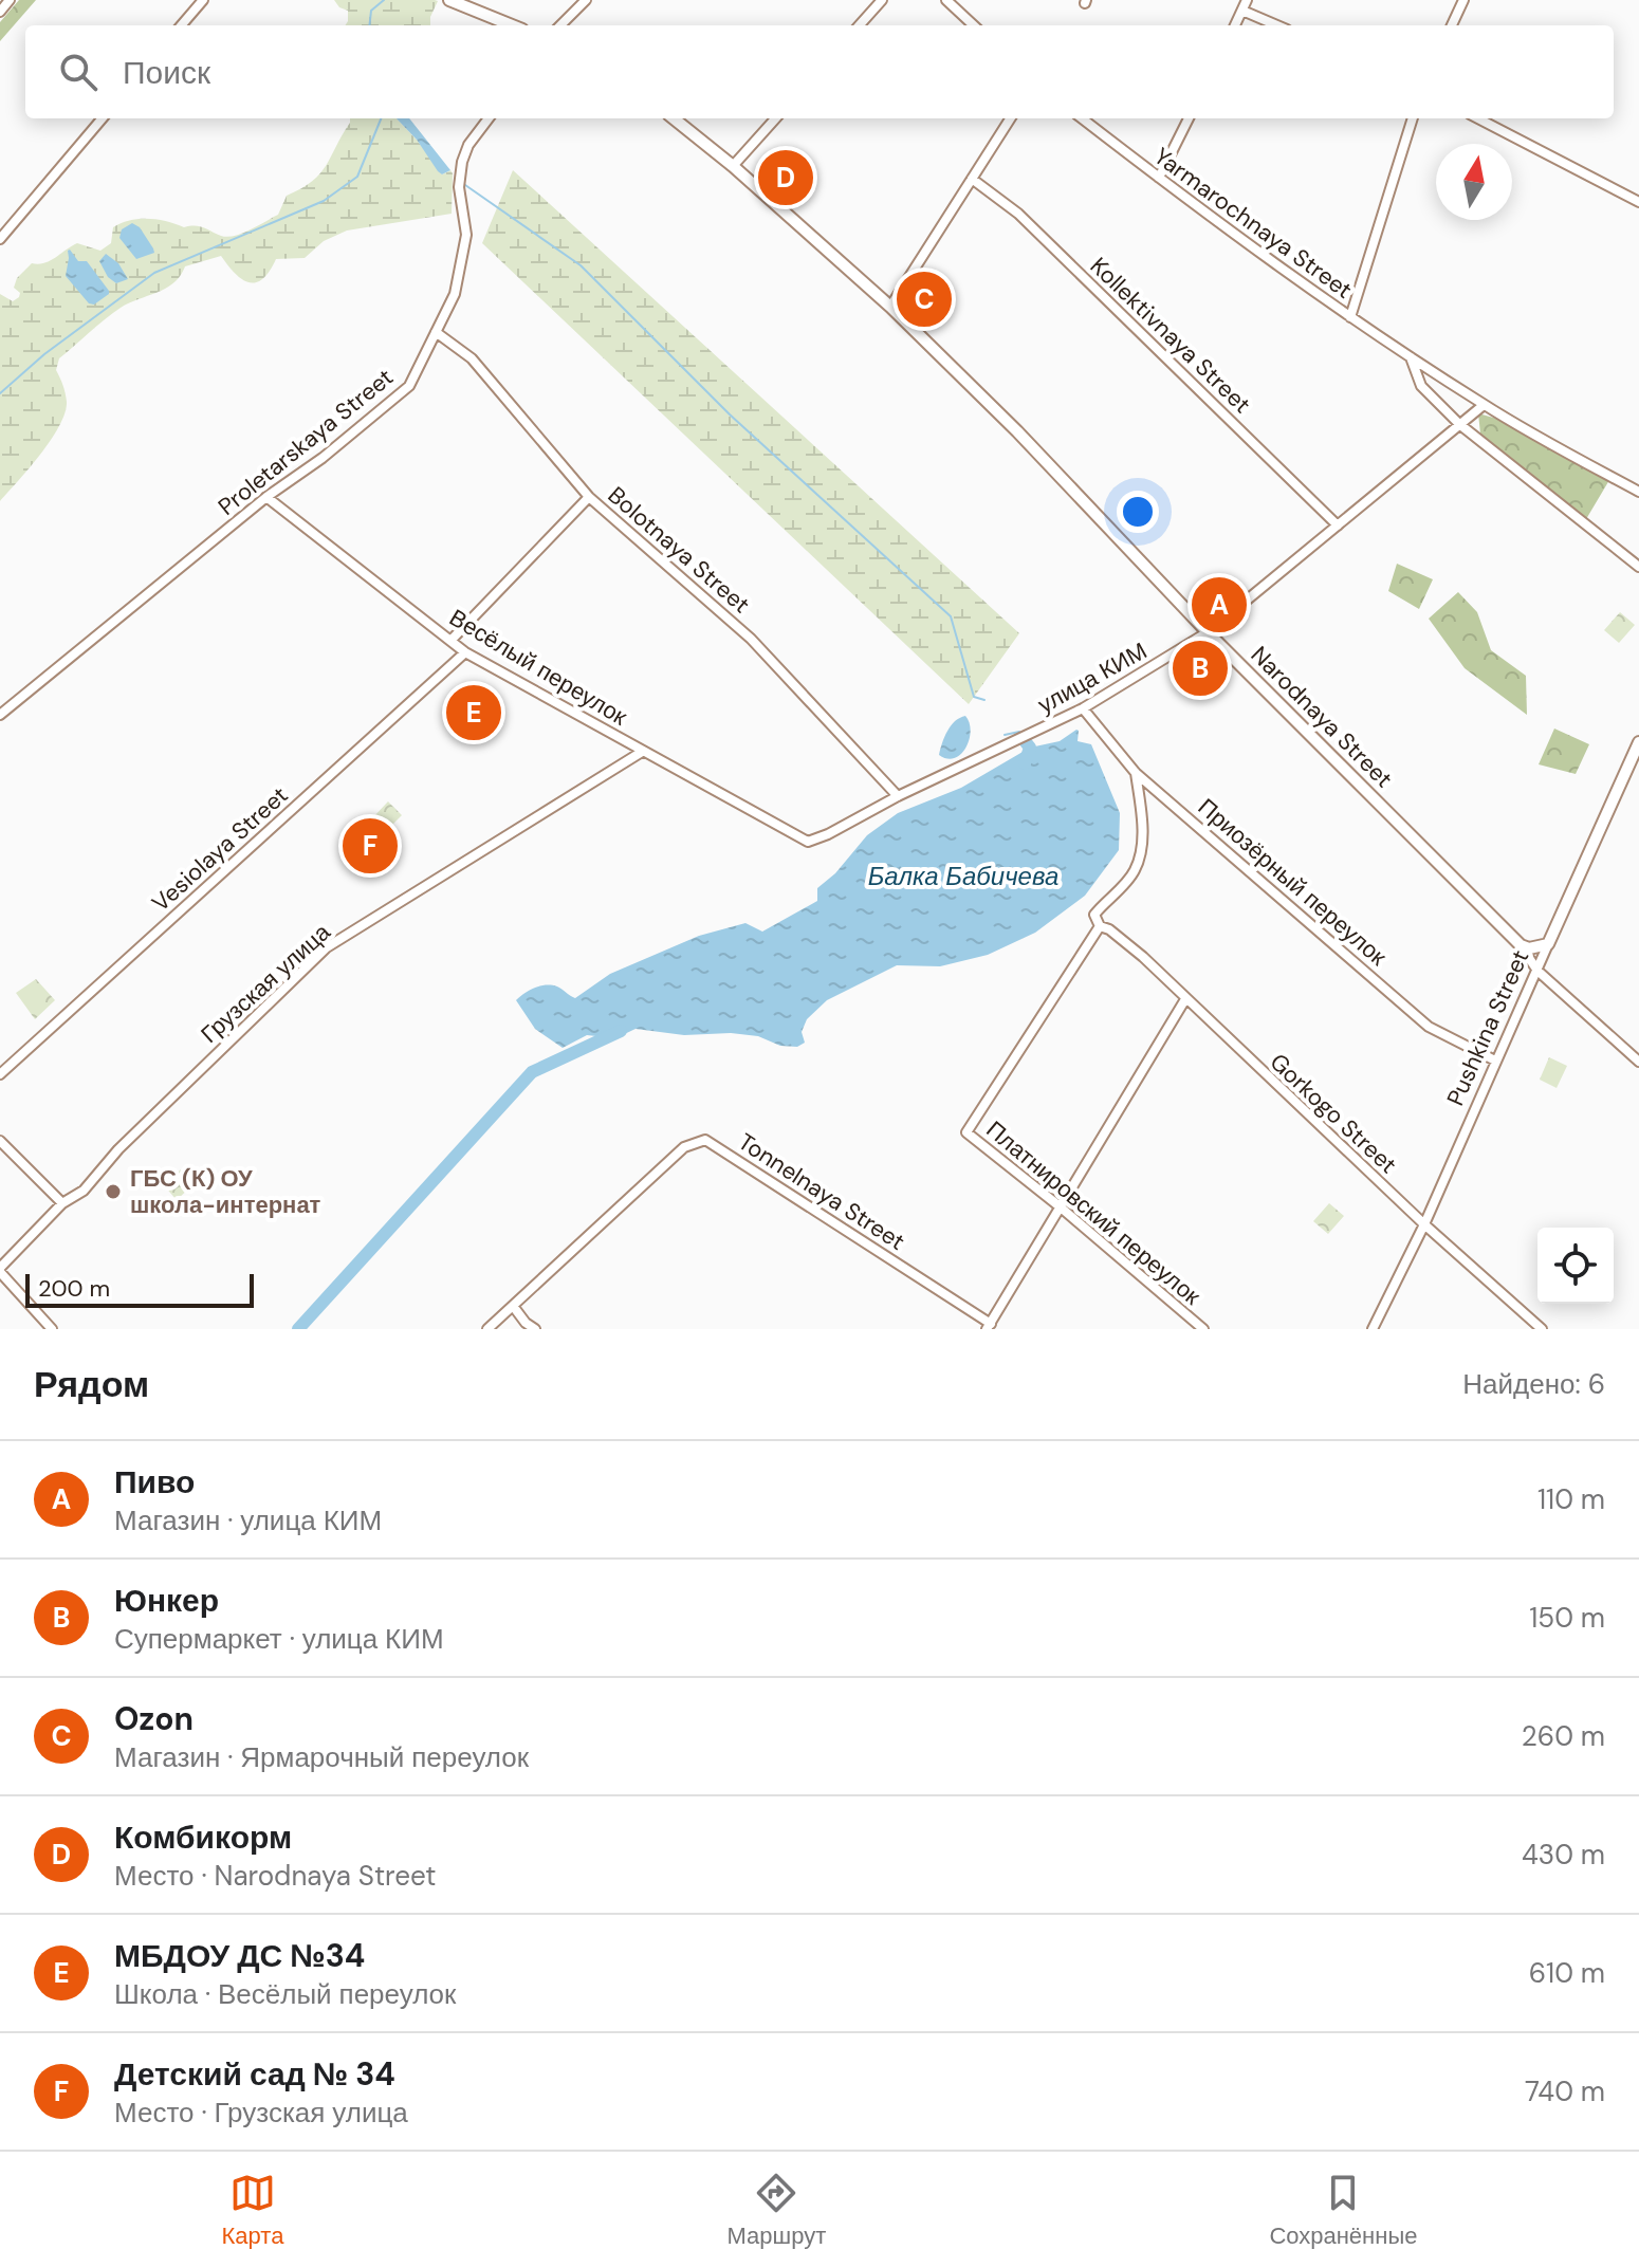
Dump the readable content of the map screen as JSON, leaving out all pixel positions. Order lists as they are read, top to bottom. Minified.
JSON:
{"streets":{"main road":["Narodnaya Street","Pushkina Street"],"street":["Yarmarochnaya Street","Kollektivnaya Street","Proletarskaya Street","Bolotnaya Street","Весёлый переулок","улица КИМ","Vesiolaya Street","Приозёрный переулок","Грузская улица","Gorkogo Street","Tonnelnaya Street","Платнировский переулок"]},"crossings":[["Yarmarochnaya Street","улица КИМ"],["Kollektivnaya Street","улица КИМ"],["Proletarskaya Street","Bolotnaya Street"],["Proletarskaya Street","Весёлый переулок"],["Bolotnaya Street","улица КИМ"],["Весёлый переулок","улица КИМ"],["Весёлый переулок","Vesiolaya Street"],["Весёлый переулок","Грузская улица"],["улица КИМ","Narodnaya Street"],["улица КИМ","Приозёрный переулок"],["Приозёрный переулок","Pushkina Street"],["Приозёрный переулок","Платнировский переулок"],["Pushkina Street","Gorkogo Street"],["Gorkogo Street","Платнировский переулок"]],"water":["Балка Бабичева"],"places":["ГБС (К) ОУ школа-интернат"],"scale_bar":"200 m","north":"top","page":{"search":"Поиск","pins":["D","C","A","B","E","F"],"scale":"200 m","heading":["Рядом","Найдено: 6"],"list":[{"mark":"A","name":"Пиво","note":"Магазин · улица КИМ","value":"110 m"},{"mark":"B","name":"Юнкер","note":"Супермаркет · улица КИМ","value":"150 m"},{"mark":"C","name":"Ozon","note":"Магазин · Ярмарочный переулок","value":"260 m"},{"mark":"D","name":"Комбикорм","note":"Место · Narodnaya Street","value":"430 m"},{"mark":"E","name":"МБДОУ ДС №34","note":"Школа · Весёлый переулок","value":"610 m"},{"mark":"F","name":"Детский сад № 34","note":"Место · Грузская улица","value":"740 m"}],"nav":["Карта","Маршрут","Сохранённые"]}}
